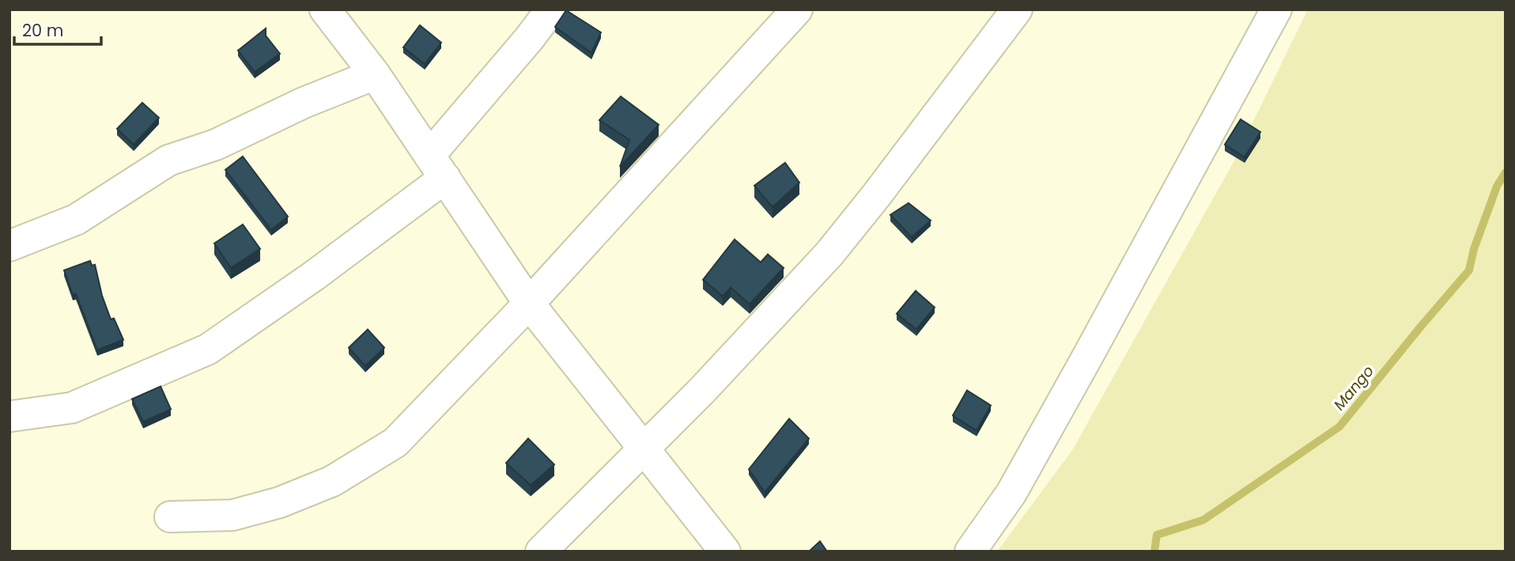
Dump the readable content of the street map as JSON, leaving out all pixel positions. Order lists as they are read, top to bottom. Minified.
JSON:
{"water":["Mango"],"scale_bar":"20 m"}
